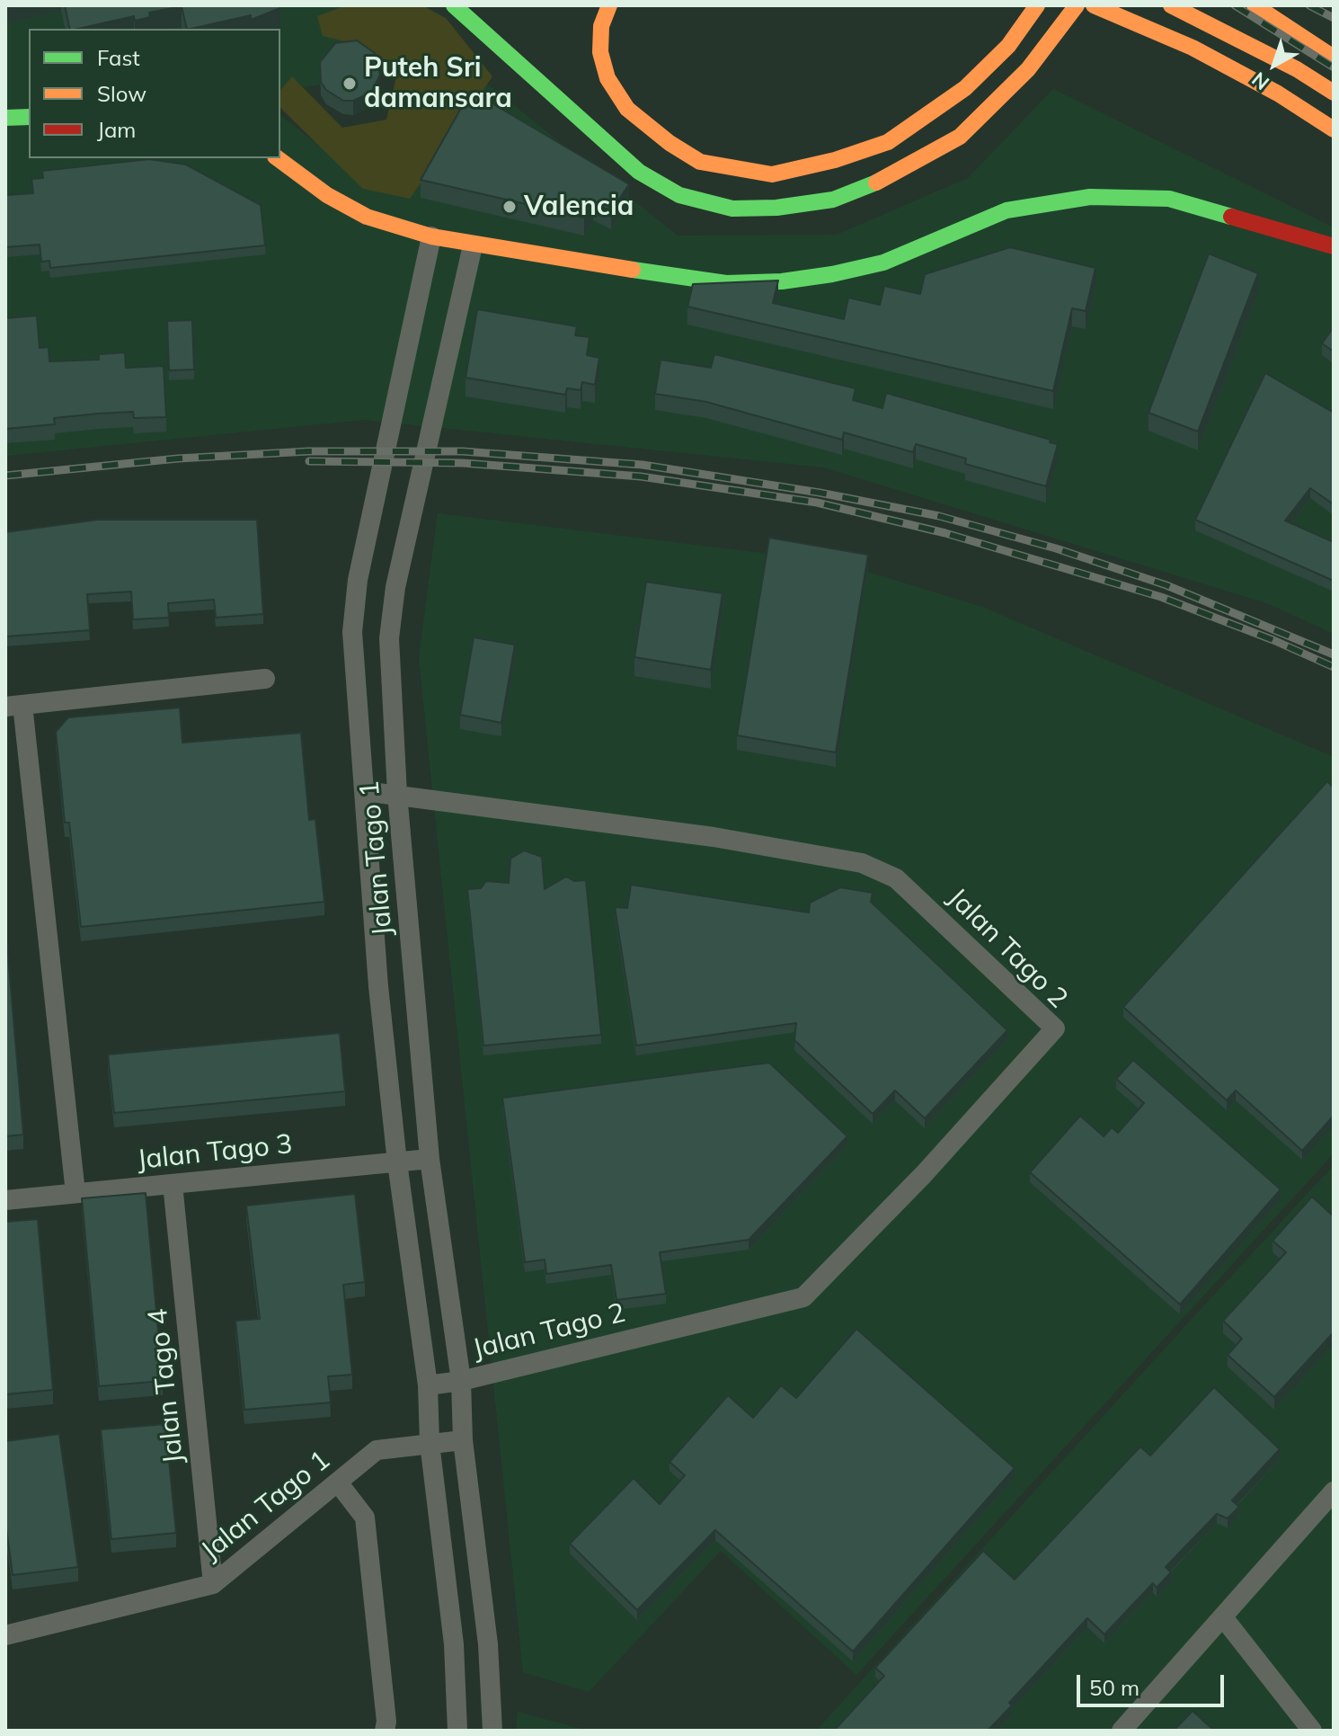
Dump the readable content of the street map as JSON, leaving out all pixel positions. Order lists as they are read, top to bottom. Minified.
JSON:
{"streets":{"street":["Jalan Tago 1","Jalan Tago 2","Jalan Tago 3","Jalan Tago 4"]},"crossings":[["Jalan Tago 1","Jalan Tago 2"],["Jalan Tago 1","Jalan Tago 3"],["Jalan Tago 1","Jalan Tago 4"],["Jalan Tago 3","Jalan Tago 4"]],"places":["Puteh Sri damansara","Valencia"],"legend":["Fast","Slow","Jam"],"scale_bar":"50 m","north":"bottom left"}
